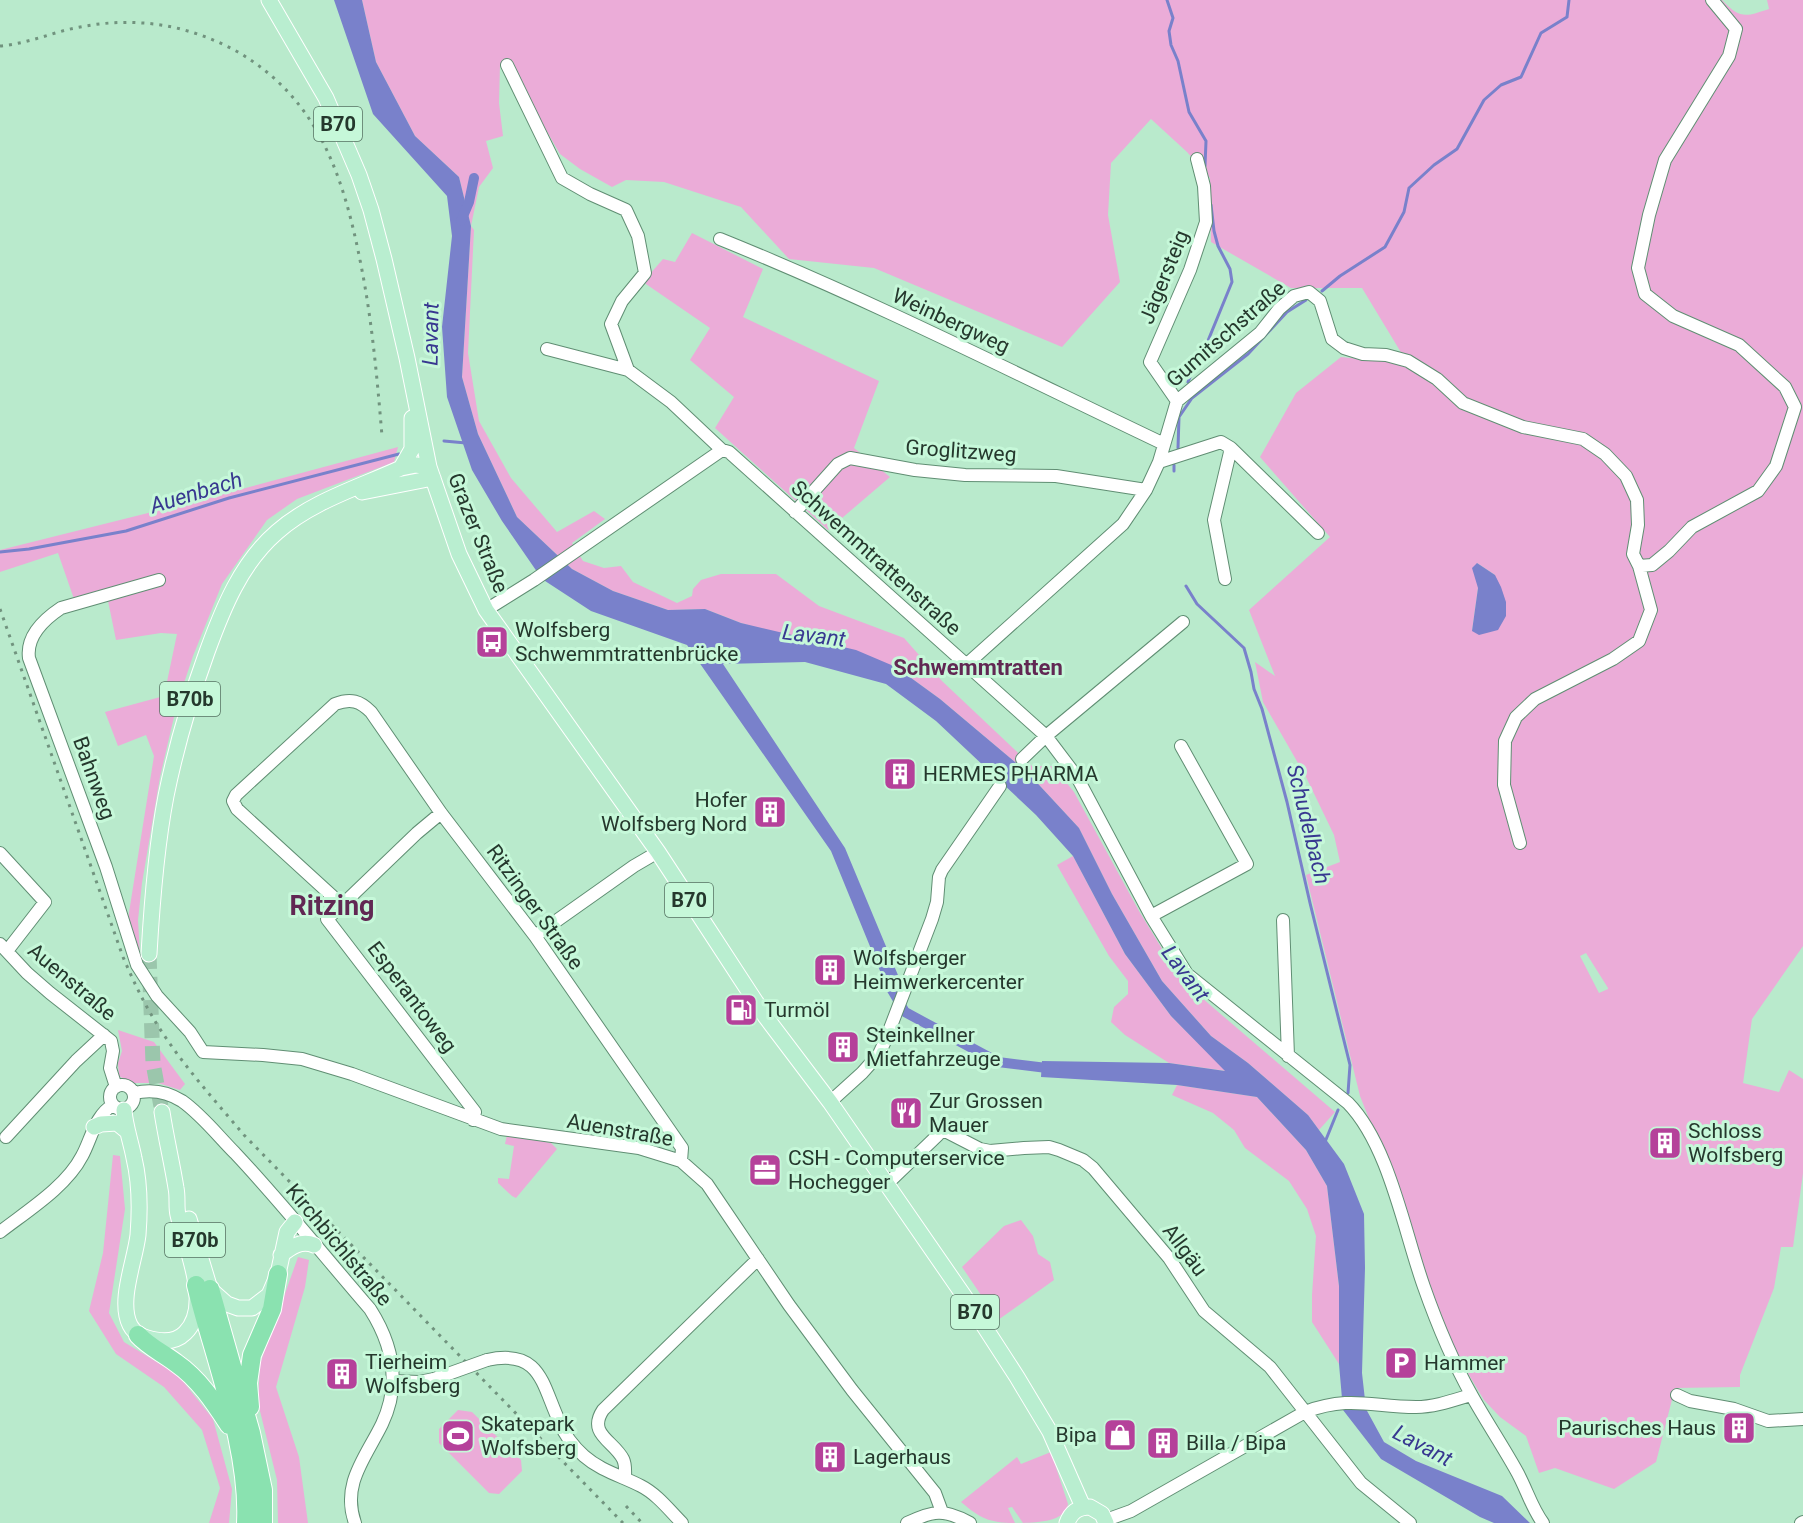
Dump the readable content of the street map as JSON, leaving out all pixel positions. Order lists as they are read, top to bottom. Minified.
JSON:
{"streets":{"main road":["B70","Grazer Straße","B70b"],"street":["Jägersteig","Weinbergweg","Gumitschstraße","Groglitzweg","Schwemmtrattenstraße","Bahnweg","Ritzinger Straße","Auenstraße","Esperantoweg","Kirchbichlstraße","Allgäu"]},"crossings":[["Jägersteig","Gumitschstraße"],["Weinbergweg","Gumitschstraße"],["Gumitschstraße","Groglitzweg"],["Gumitschstraße","Schwemmtrattenstraße"],["Groglitzweg","Schwemmtrattenstraße"],["Grazer Straße","B70b"],["Grazer Straße","Allgäu"],["Bahnweg","Auenstraße"],["Ritzinger Straße","Auenstraße"],["Ritzinger Straße","Esperantoweg"],["Auenstraße","Esperantoweg"],["Auenstraße","Kirchbichlstraße"]],"districts":["Schwemmtratten","Ritzing"],"water":["Lavant","Auenbach","Schudelbach"],"places":{"bus stop":["Wolfsberg Schwemmtrattenbrücke"],"building":["HERMES PHARMA","Hofer Wolfsberg Nord","Wolfsberger Heimwerkercenter","Steinkellner Mietfahrzeuge","Schloss Wolfsberg","Tierheim Wolfsberg","Paurisches Haus","Billa / Bipa","Lagerhaus"],"fuel station":["Turmöl"],"restaurant":["Zur Grossen Mauer"],"office":["CSH - Computerservice Hochegger"],"parking":["Hammer"],"shop":["Bipa"],"sports":["Skatepark Wolfsberg"]}}
